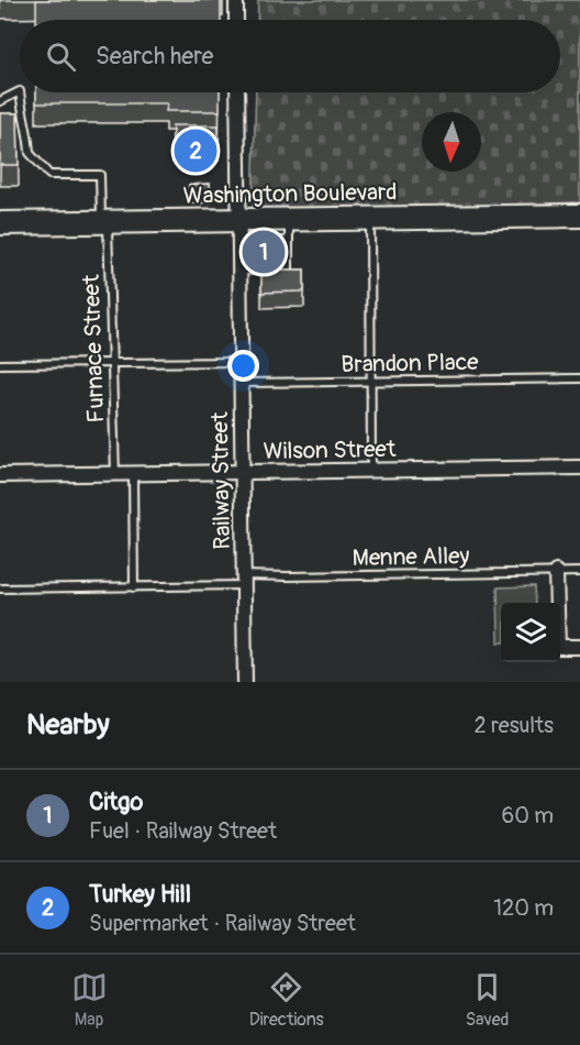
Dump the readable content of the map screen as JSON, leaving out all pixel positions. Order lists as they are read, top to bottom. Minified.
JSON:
{"streets":{"main road":["Washington Boulevard"],"street":["Wilson Street","Railway Street"],"lane":["Furnace Street","Brandon Place","Menne Alley"]},"crossings":[["Washington Boulevard","Furnace Street"],["Washington Boulevard","Railway Street"],["Furnace Street","Wilson Street"],["Brandon Place","Railway Street"],["Wilson Street","Railway Street"],["Railway Street","Menne Alley"]],"north":"bottom","page":{"search":"Search here","pins":["2","1"],"heading":["Nearby","2 results"],"list":[{"mark":"1","name":"Citgo","note":"Fuel · Railway Street","value":"60 m"},{"mark":"2","name":"Turkey Hill","note":"Supermarket · Railway Street","value":"120 m"}],"nav":["Map","Directions","Saved"]}}
